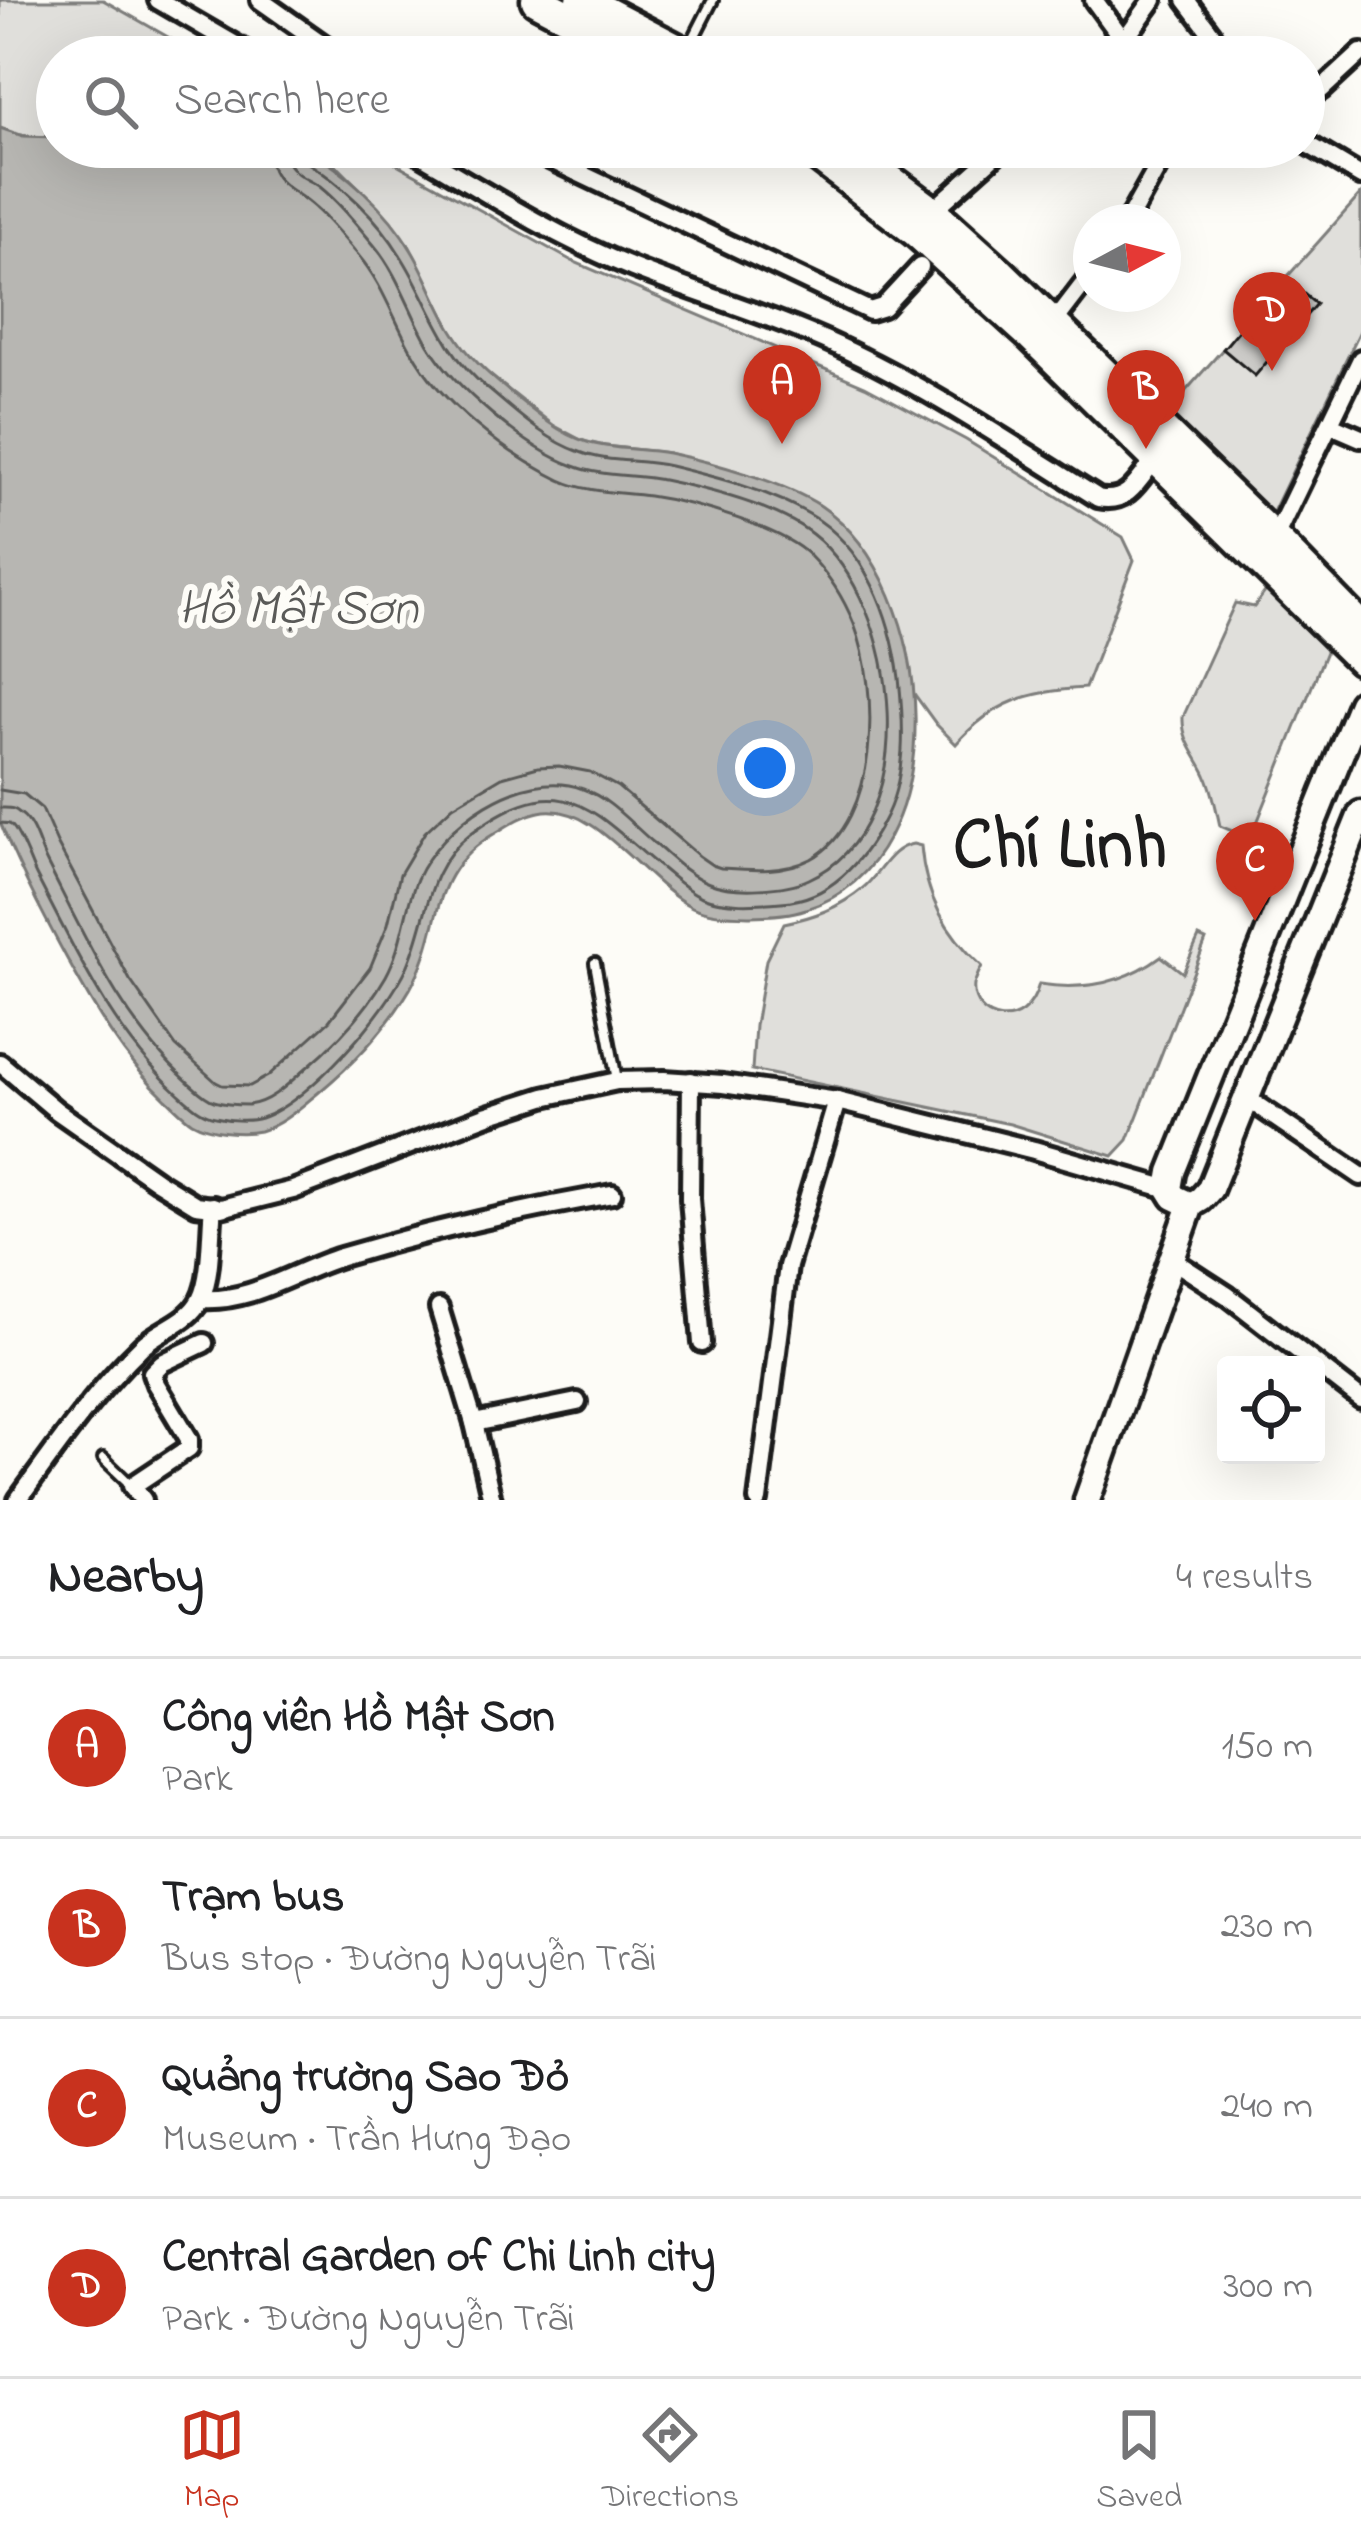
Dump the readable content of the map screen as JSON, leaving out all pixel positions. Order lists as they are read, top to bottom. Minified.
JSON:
{"districts":["Chí Linh"],"water":["Hồ Mật Sơn"],"north":"right","page":{"search":"Search here","pins":["D","A","B","C"],"heading":["Nearby","4 results"],"list":[{"mark":"A","name":"Công viên Hồ Mật Sơn","note":"Park","value":"150 m"},{"mark":"B","name":"Trạm bus","note":"Bus stop · Đường Nguyễn Trãi","value":"230 m"},{"mark":"C","name":"Quảng trường Sao Đỏ","note":"Museum · Trần Hưng Đạo","value":"240 m"},{"mark":"D","name":"Central Garden of Chi Linh city","note":"Park · Đường Nguyễn Trãi","value":"300 m"}],"nav":["Map","Directions","Saved"]}}
